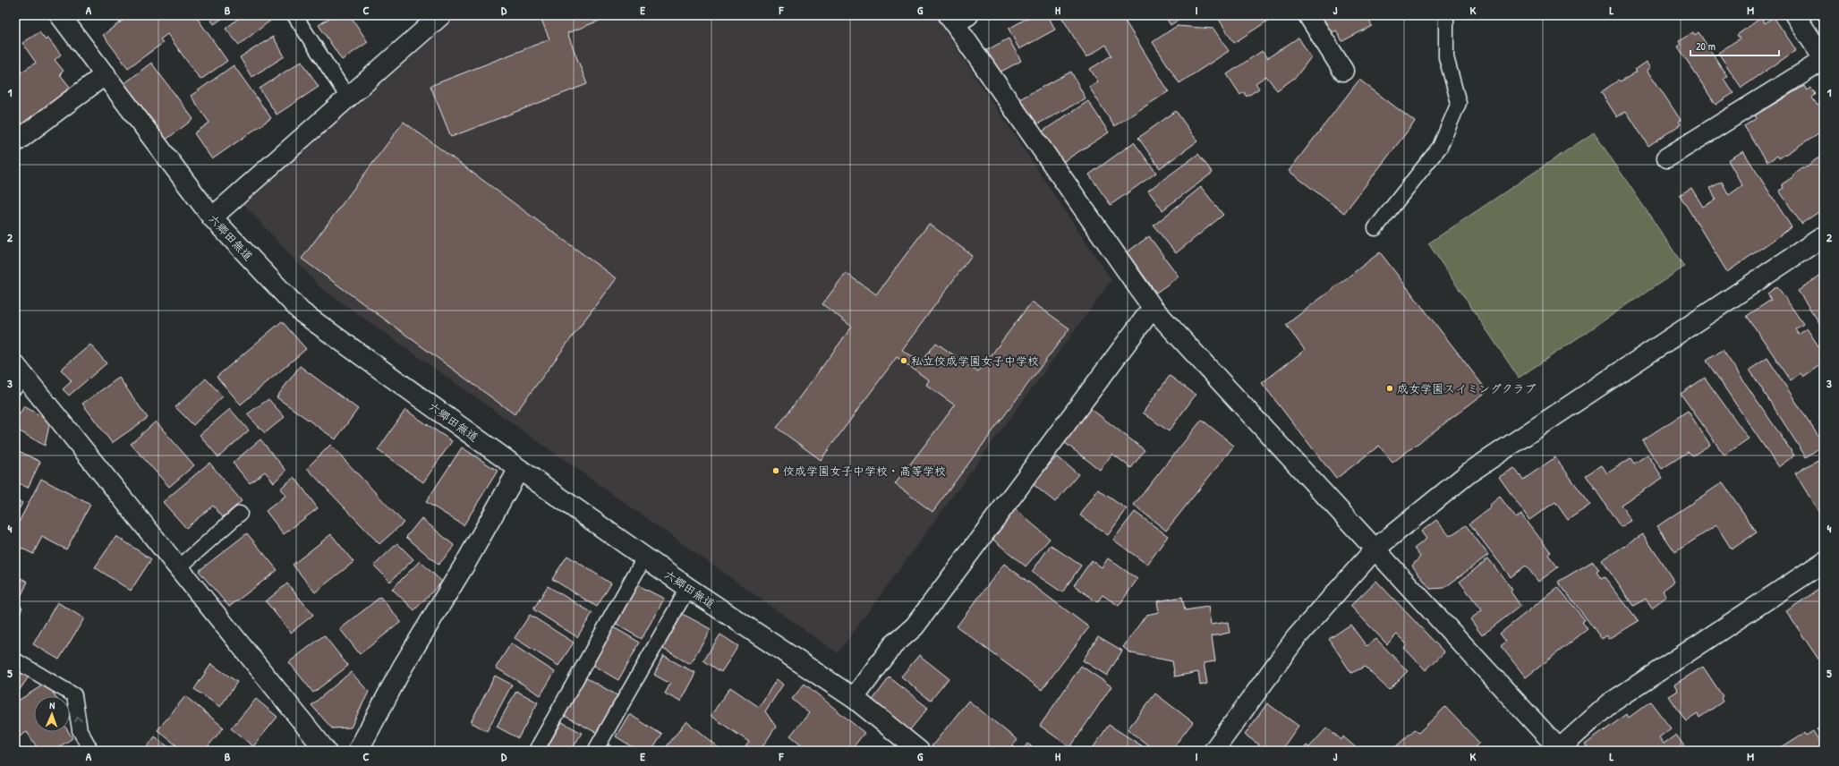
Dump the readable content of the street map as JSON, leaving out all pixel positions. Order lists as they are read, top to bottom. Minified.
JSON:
{"streets":{"street":["六郷田無道"]},"places":["私立佼成学園女子中学校","成女学園スイミングクラブ","佼成学園女子中学校・高等学校"],"scale_bar":"20 m","north":"top","grid":{"columns":["A","B","C","D","E","F","G","H","I","J","K","L","M"],"rows":["1","2","3","4","5"]}}
